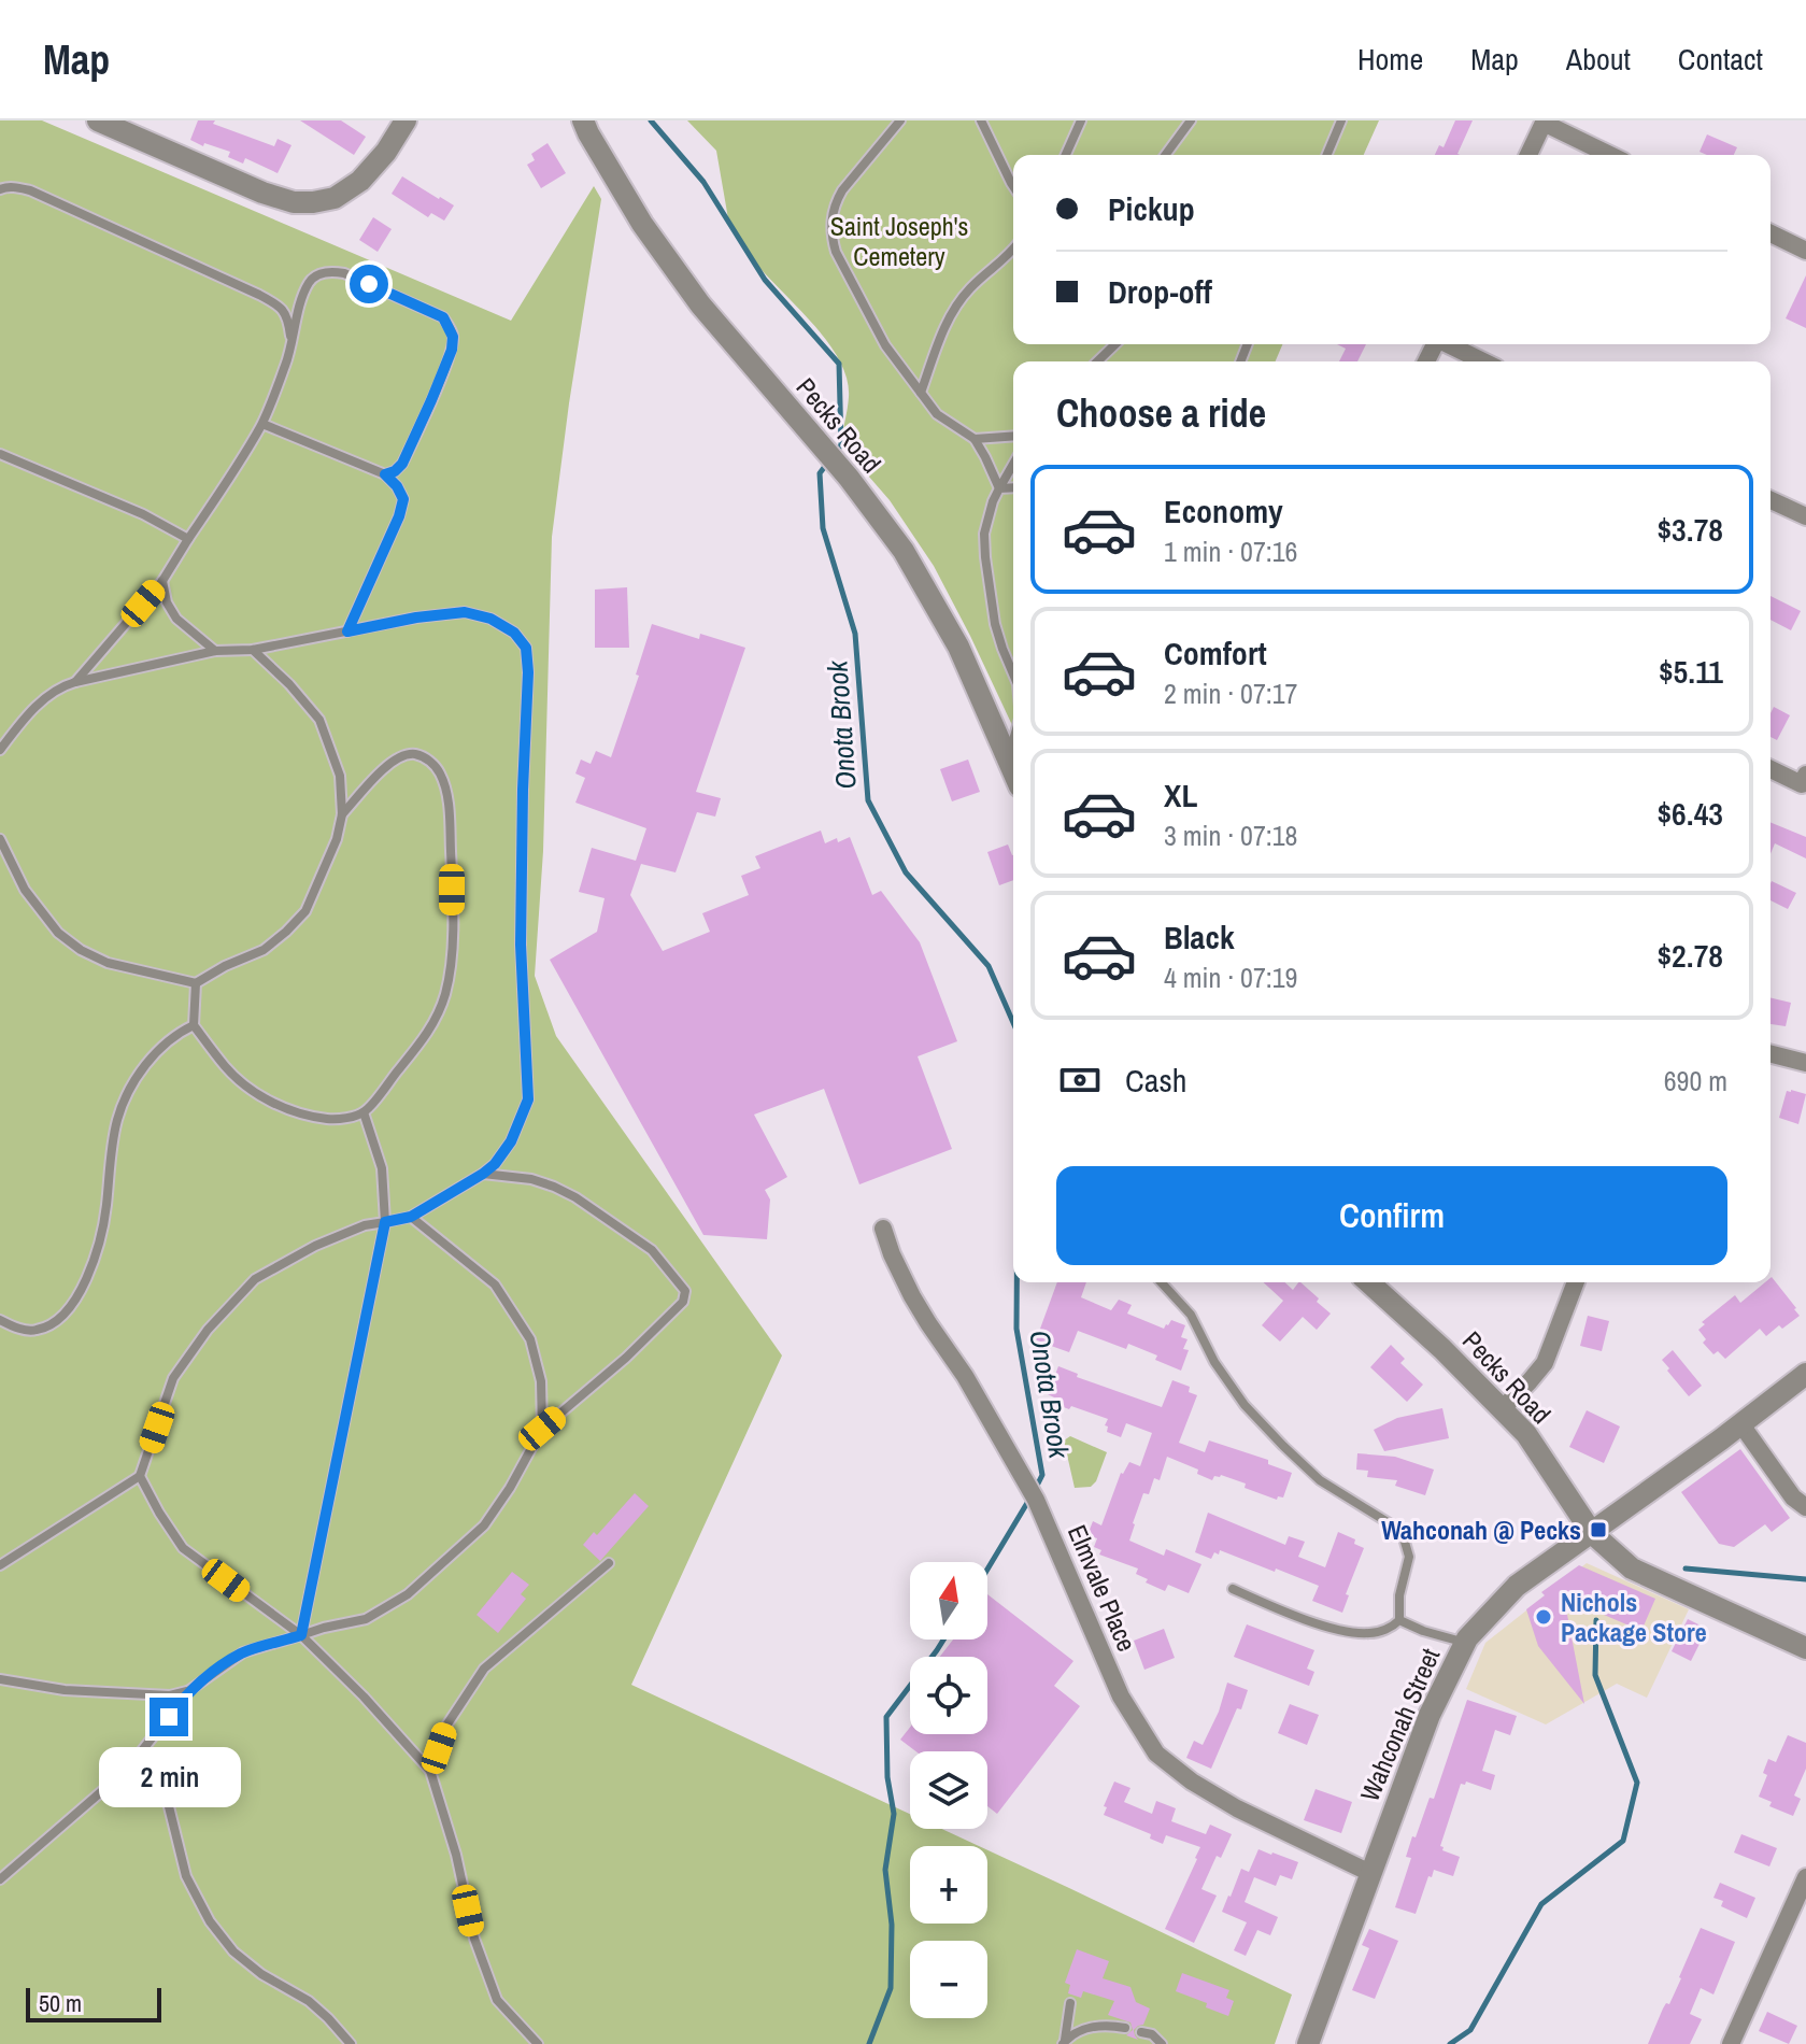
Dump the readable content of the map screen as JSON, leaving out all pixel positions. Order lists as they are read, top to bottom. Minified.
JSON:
{"streets":{"street":["Pecks Road","Elmvale Place","Wahconah Street"]},"crossings":[["Pecks Road","Wahconah Street"],["Elmvale Place","Wahconah Street"]],"water":["Onota Brook"],"parks":["Saint Joseph's Cemetery"],"places":{"transit":["Wahconah @ Pecks"],"other":["Nichols Package Store"]},"scale_bar":"50 m","north":"top","page":{"header":"Map","nav":["Home","Map","About","Contact"],"banner":["Pickup","Drop-off"],"heading":"Choose a ride","list":[{"name":"Economy","note":"1 min · 07:16","value":"$3.78"},{"name":"Comfort","note":"2 min · 07:17","value":"$5.11"},{"name":"XL","note":"3 min · 07:18","value":"$6.43"},{"name":"Black","note":"4 min · 07:19","value":"$2.78"}],"pay":["Cash","690 m"],"buttons":"Confirm","map_buttons":["+","−"],"bubble":"2 min","scale":"50 m"}}
